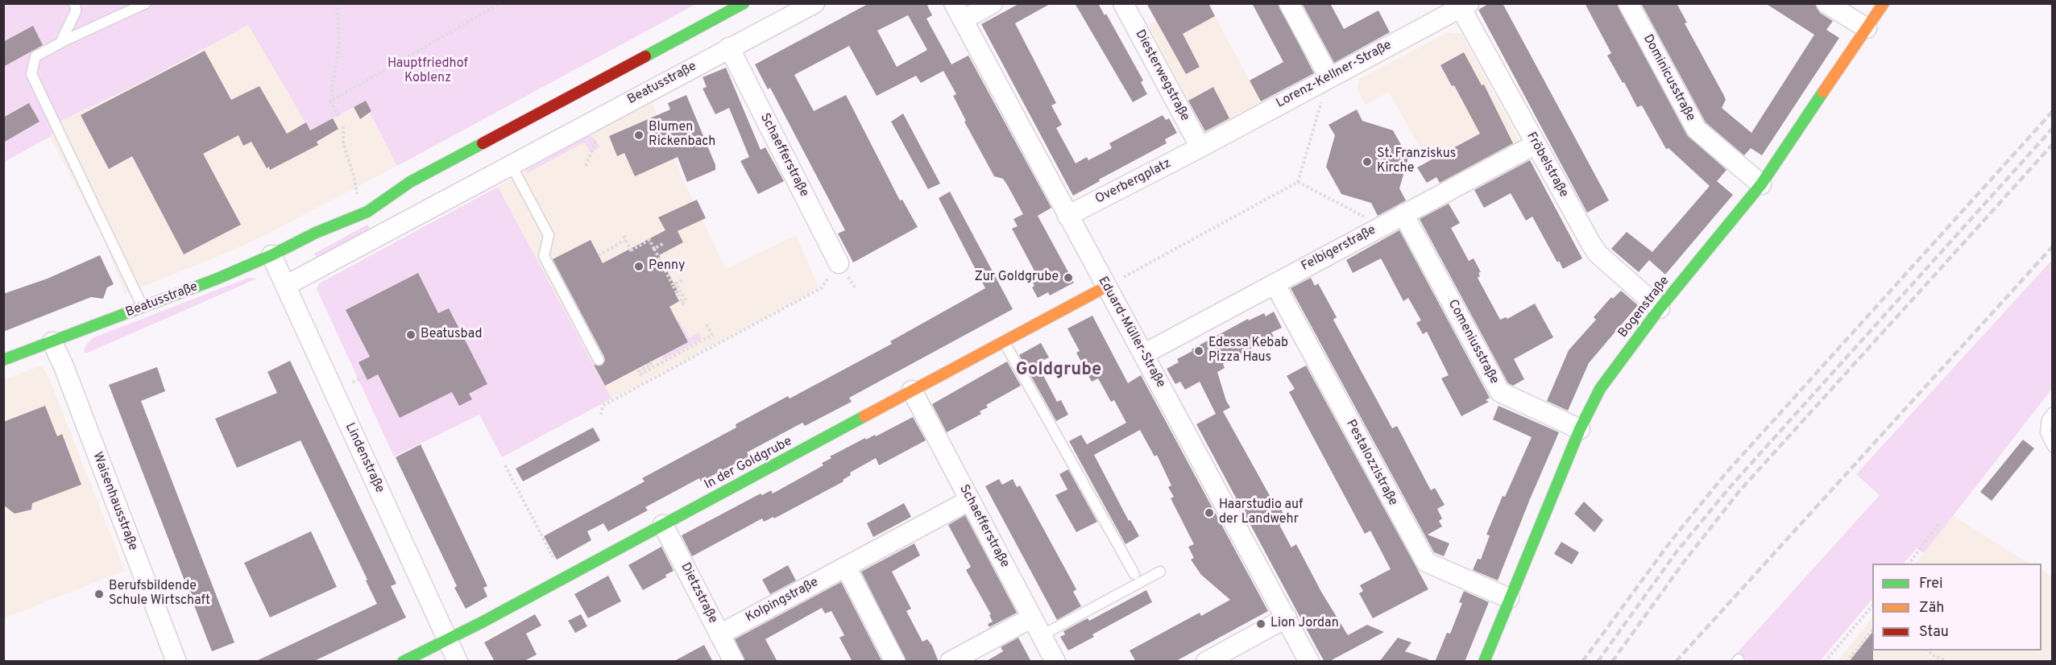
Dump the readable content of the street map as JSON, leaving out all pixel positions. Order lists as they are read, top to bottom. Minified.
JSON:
{"streets":{"street":["Lorenz-Kellner-Straße","Diesterwegstraße","Dominicusstraße","Beatusstraße","Schaefferstraße","Fröbelstraße","Overbergplatz","Felbigerstraße","Bogenstraße","Eduard-Müller-Straße","Comeniusstraße","Lindenstraße","Pestalozzistraße","In der Goldgrube","Waisenhausstraße","Dietzstraße","Kolpingstraße"]},"crossings":[["Lorenz-Kellner-Straße","Diesterwegstraße"],["Lorenz-Kellner-Straße","Fröbelstraße"],["Lorenz-Kellner-Straße","Overbergplatz"],["Diesterwegstraße","Overbergplatz"],["Dominicusstraße","Bogenstraße"],["Beatusstraße","Schaefferstraße"],["Beatusstraße","Lindenstraße"],["Beatusstraße","Waisenhausstraße"],["Schaefferstraße","In der Goldgrube"],["Schaefferstraße","Kolpingstraße"],["Fröbelstraße","Felbigerstraße"],["Fröbelstraße","Bogenstraße"],["Overbergplatz","Eduard-Müller-Straße"],["Felbigerstraße","Eduard-Müller-Straße"],["Felbigerstraße","Comeniusstraße"],["Felbigerstraße","Pestalozzistraße"],["Bogenstraße","Comeniusstraße"],["Bogenstraße","Pestalozzistraße"],["Eduard-Müller-Straße","In der Goldgrube"],["Lindenstraße","In der Goldgrube"],["In der Goldgrube","Dietzstraße"],["Dietzstraße","Kolpingstraße"]],"districts":["Goldgrube"],"parks":["Hauptfriedhof Koblenz"],"places":["Blumen Rickenbach","St. Franziskus Kirche","Penny","Zur Goldgrube","Beatusbad","Edessa Kebab Pizza Haus","Haarstudio auf der Landwehr","Berufsbildende Schule Wirtschaft","Lion Jordan"],"legend":["Frei","Zäh","Stau"]}
